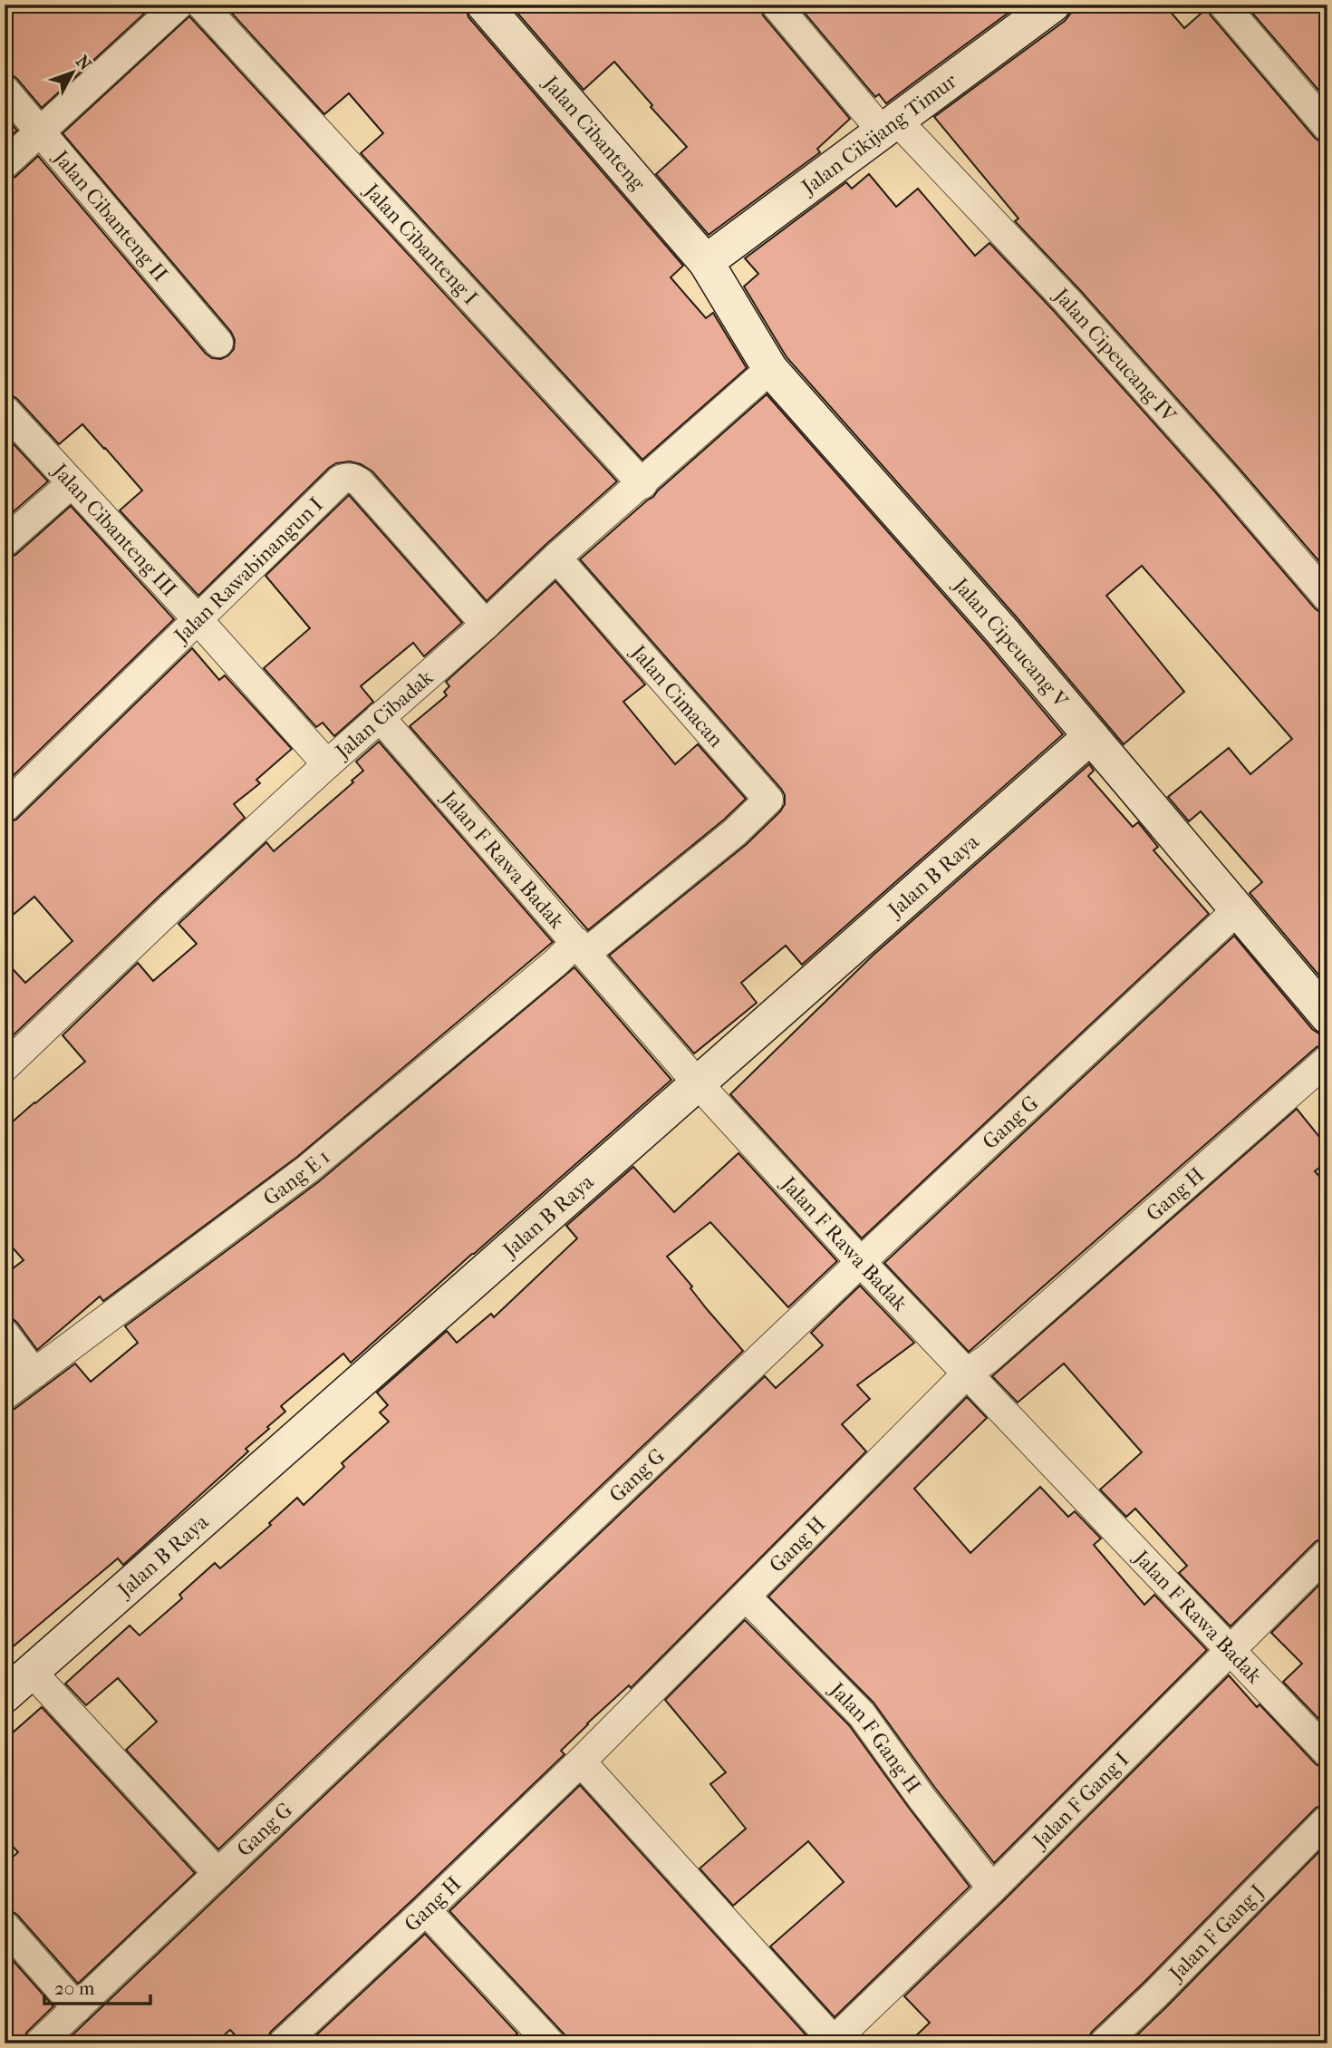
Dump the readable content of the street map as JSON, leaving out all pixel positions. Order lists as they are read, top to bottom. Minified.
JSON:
{"streets":{"street":["Jalan Cibanteng","Jalan Cikijang Timur","Jalan Cibanteng II","Jalan Cibanteng I","Jalan Cipeucang IV","Jalan Cibanteng III","Jalan Rawabinangun I","Jalan Cipeucang V","Jalan Cimacan","Jalan Cibadak","Jalan F Rawa Badak","Jalan B Raya","Gang G","Gang E 1","Gang H","Jalan F Gang H","Jalan F Gang I","Jalan F Gang J"]},"crossings":[["Jalan Cibanteng","Jalan Cikijang Timur"],["Jalan Cibanteng","Jalan Cipeucang V"],["Jalan Cikijang Timur","Jalan Cipeucang IV"],["Jalan Cikijang Timur","Jalan Cipeucang V"],["Jalan Cibanteng I","Jalan Cibadak"],["Jalan Cibanteng III","Jalan Rawabinangun I"],["Jalan Cibanteng III","Jalan Cibadak"],["Jalan Rawabinangun I","Jalan Cibadak"],["Jalan Cipeucang V","Jalan Cibadak"],["Jalan Cipeucang V","Jalan B Raya"],["Jalan Cipeucang V","Gang G"],["Jalan Cimacan","Jalan Cibadak"],["Jalan Cimacan","Gang E 1"],["Jalan Cibadak","Jalan F Rawa Badak"],["Jalan F Rawa Badak","Jalan B Raya"],["Jalan F Rawa Badak","Gang G"],["Jalan F Rawa Badak","Gang E 1"],["Jalan F Rawa Badak","Gang H"],["Jalan F Rawa Badak","Jalan F Gang I"],["Gang H","Jalan F Gang H"],["Jalan F Gang H","Jalan F Gang I"]],"scale_bar":"20 m","north":"top right"}
